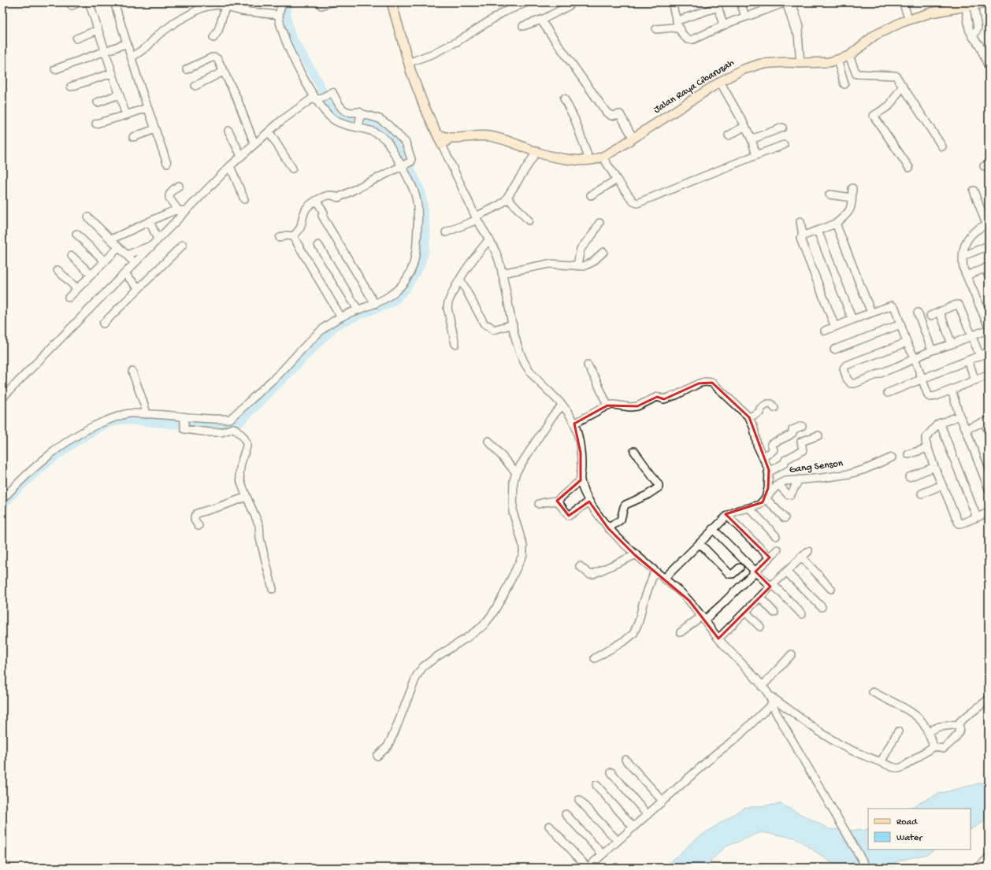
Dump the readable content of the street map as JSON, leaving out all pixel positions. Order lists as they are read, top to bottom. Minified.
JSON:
{"streets":{"main road":["Jalan Raya Cibarusah"],"street":["Gang Senson"]},"legend":["Road","Water"]}
